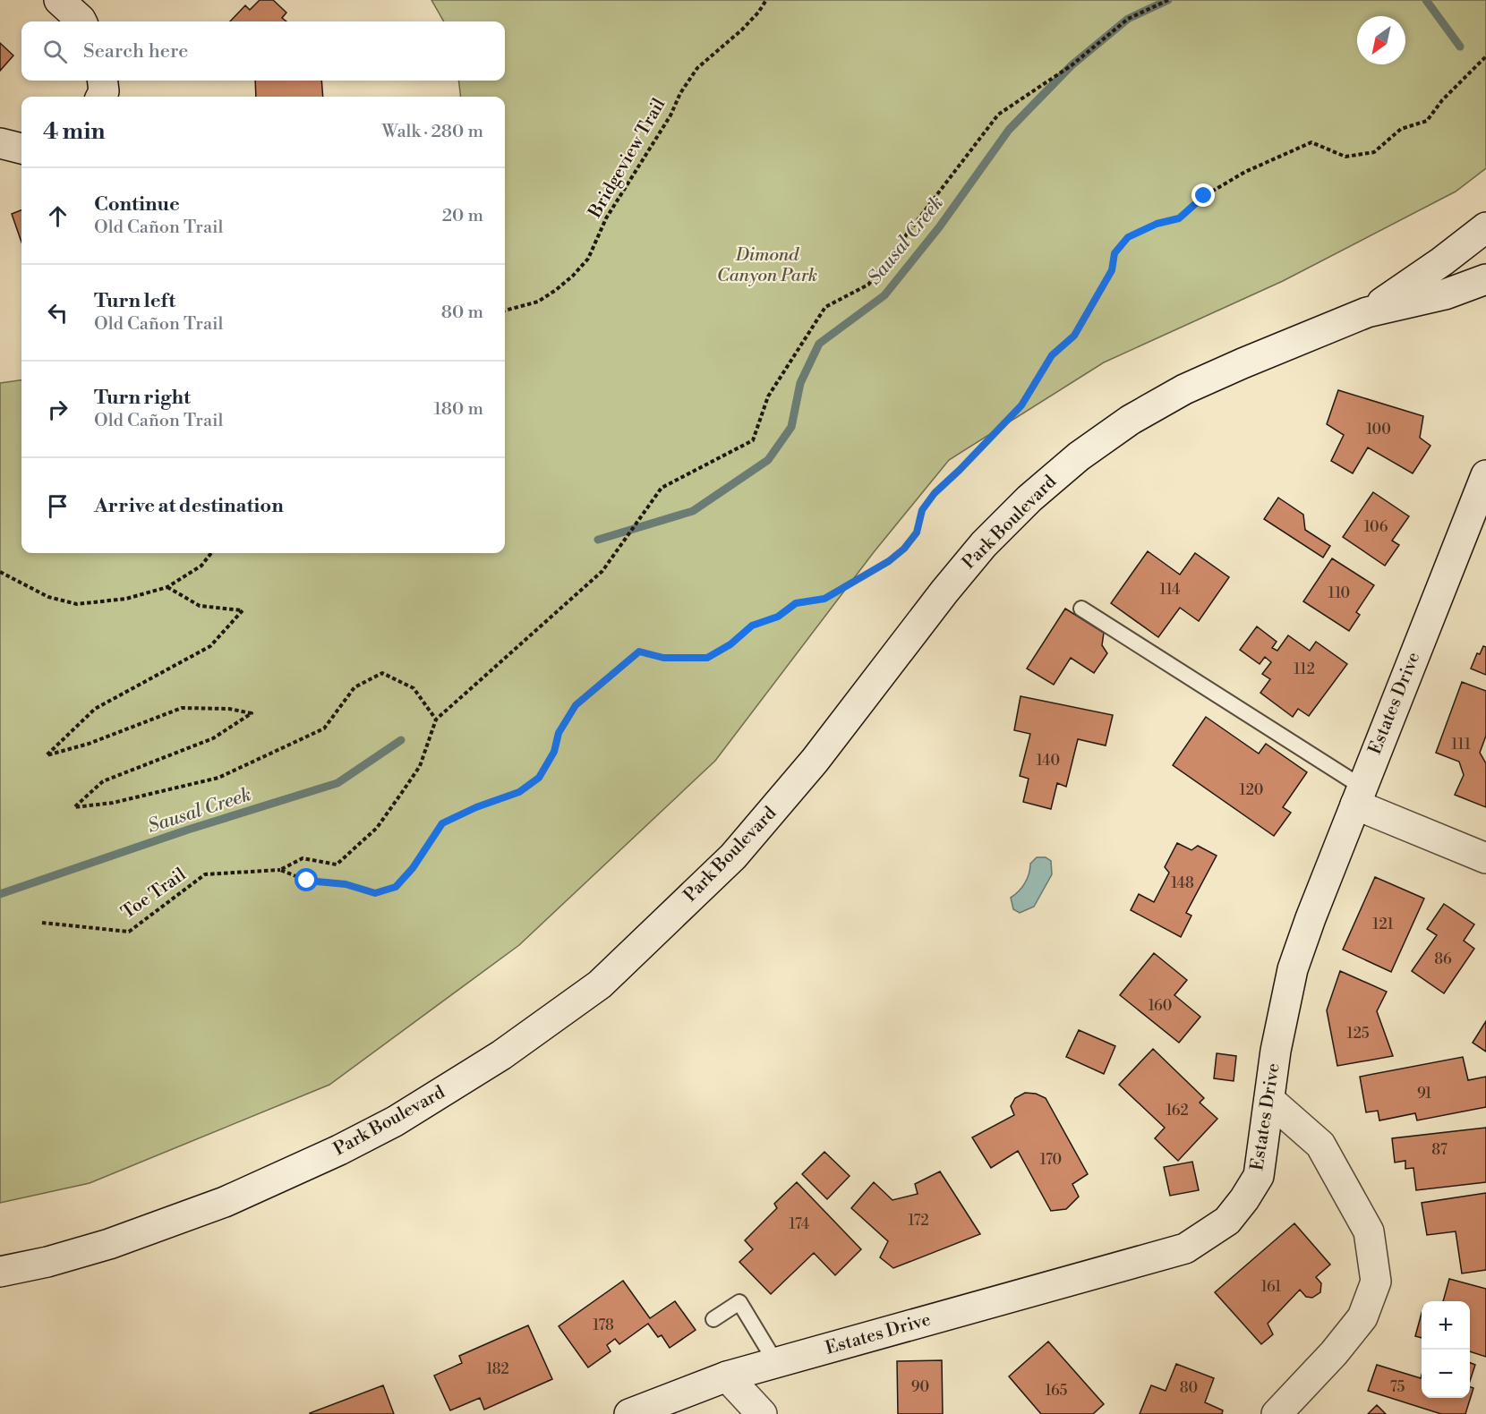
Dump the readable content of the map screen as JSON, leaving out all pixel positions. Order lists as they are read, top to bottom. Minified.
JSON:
{"streets":{"street":["Park Boulevard","Estates Drive"],"path":["Bridgeview Trail","Toe Trail"]},"water":["Sausal Creek"],"parks":["Dimond Canyon Park"],"house_numbers":["100","106","114","110","112","111","140","120","148","121","86","160","125","91","162","87","170","172","174","161","178","182","90","75","80","165"],"north":"bottom left","page":{"search":"Search here","heading":["4 min","Walk · 280 m"],"list":[["Continue","Old Cañon Trail","20 m"],["Turn left","Old Cañon Trail","80 m"],["Turn right","Old Cañon Trail","180 m"],"Arrive at destination"],"map_buttons":["+","−"]}}
